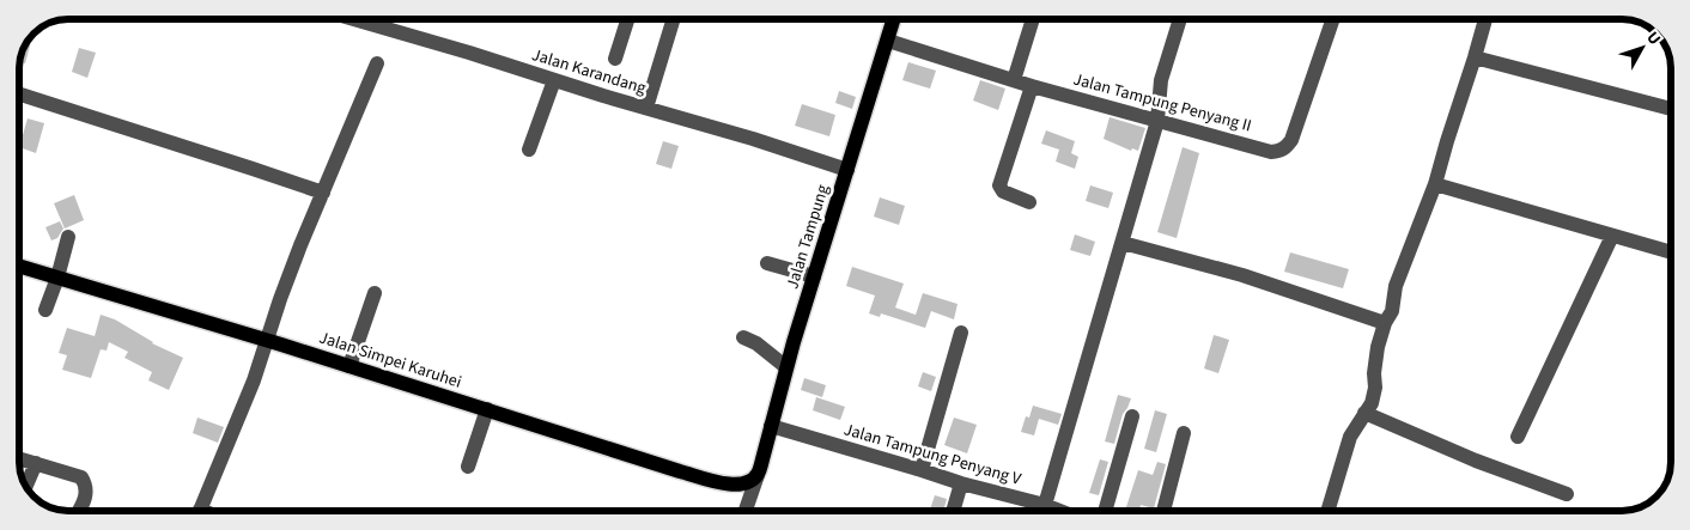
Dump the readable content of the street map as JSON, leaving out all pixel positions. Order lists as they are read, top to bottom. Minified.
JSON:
{"streets":{"main road":["Jalan Tampung","Jalan Simpei Karuhei"],"street":["Jalan Karandang","Jalan Tampung Penyang II","Jalan Tampung Penyang V"]},"crossings":[["Jalan Karandang","Jalan Tampung"],["Jalan Tampung Penyang II","Jalan Tampung"],["Jalan Tampung","Jalan Simpei Karuhei"],["Jalan Tampung","Jalan Tampung Penyang V"]],"north":"top right"}
